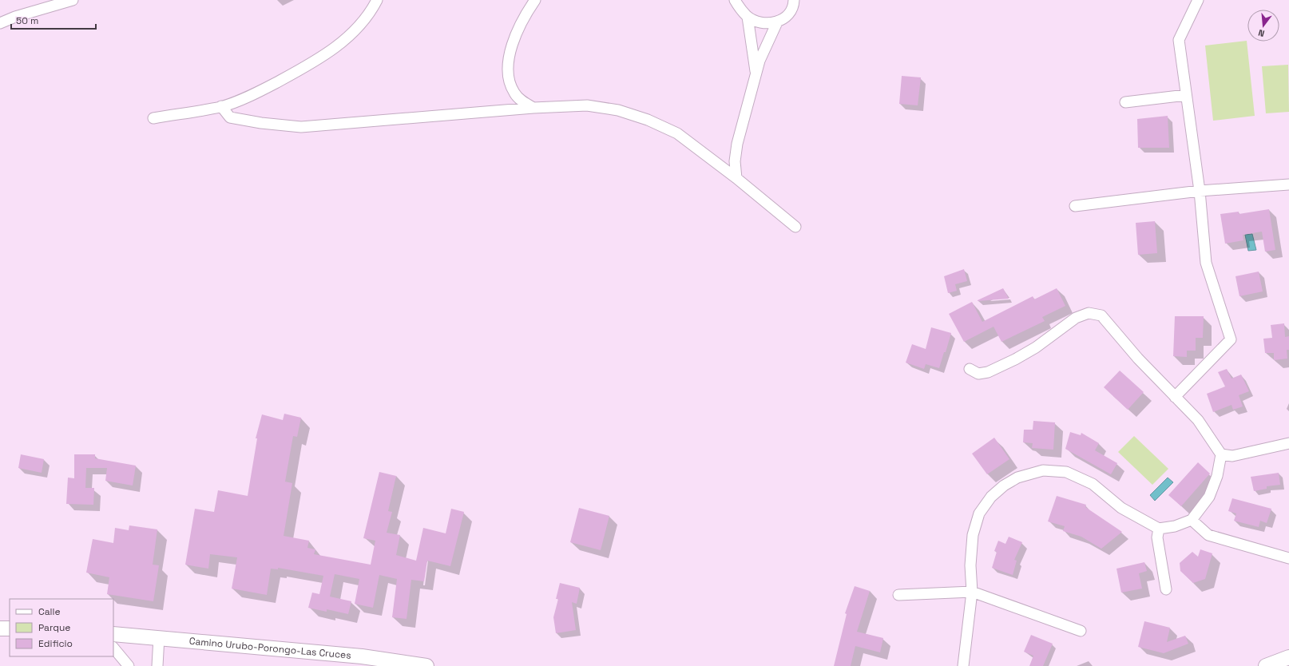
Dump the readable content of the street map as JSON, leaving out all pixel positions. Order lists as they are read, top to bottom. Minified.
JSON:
{"streets":{"main road":["Camino Urubo-Porongo-Las Cruces"]},"legend":["Calle","Parque","Edificio"],"scale_bar":"50 m","north":"bottom"}
